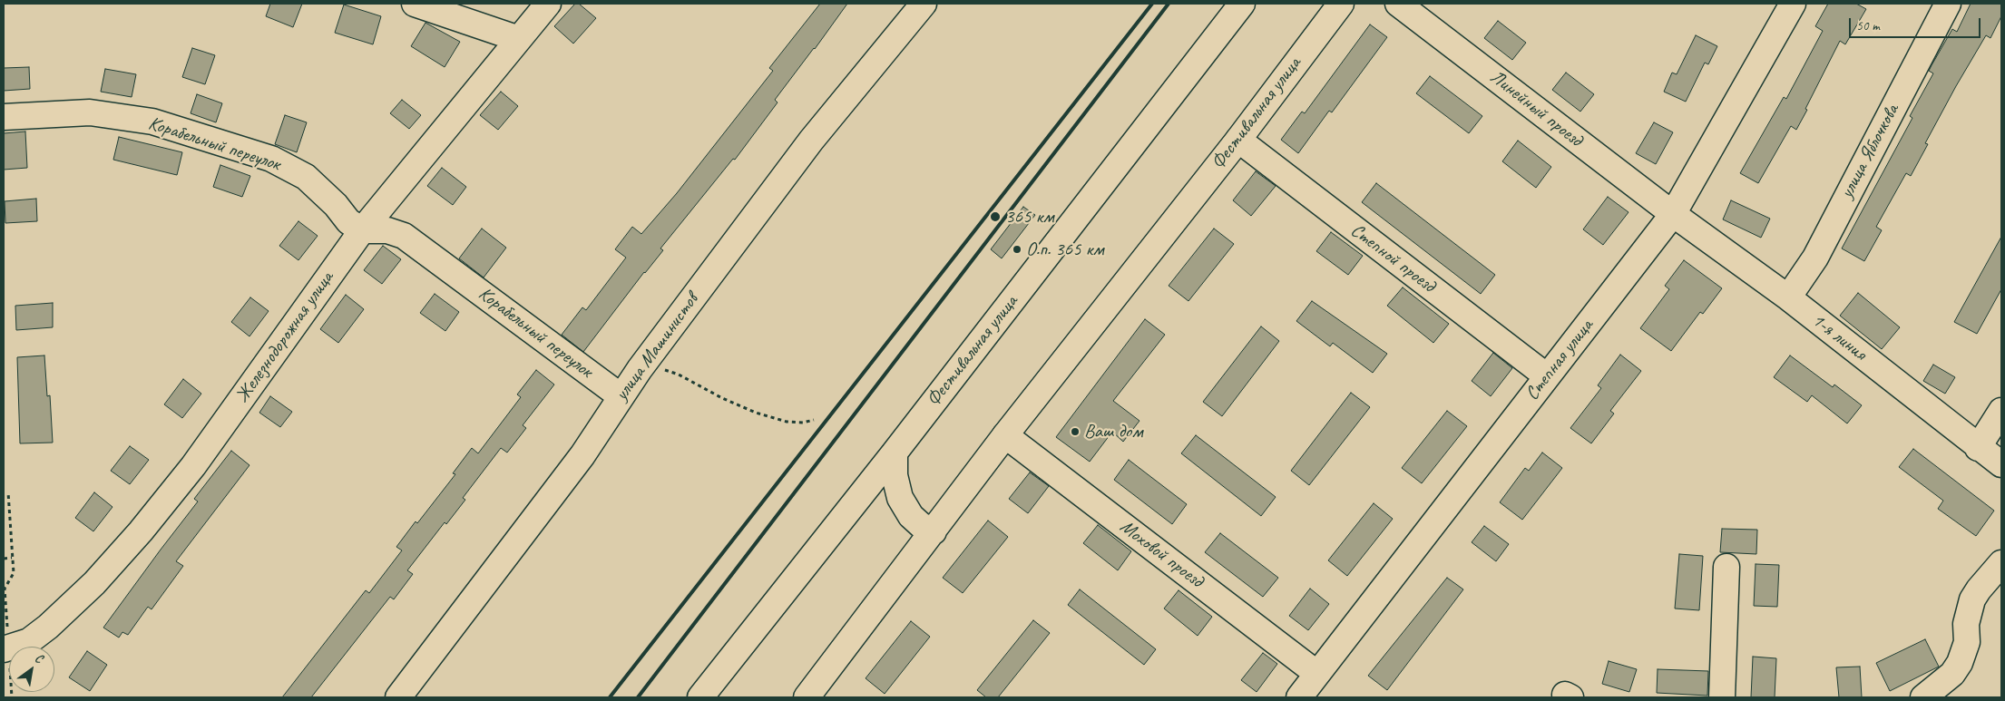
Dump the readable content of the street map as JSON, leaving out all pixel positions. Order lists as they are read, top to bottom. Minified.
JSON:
{"streets":{"street":["Линейный проезд","Фестивальная улица","Корабельный переулок","улица Яблочкова","Степной проезд","Железнодорожная улица","1-я линия","улица Машинистов","Степная улица","Моховой проезд"]},"crossings":[["Линейный проезд","1-я линия"],["Линейный проезд","Степная улица"],["Фестивальная улица","Степной проезд"],["Фестивальная улица","Моховой проезд"],["Корабельный переулок","Железнодорожная улица"],["Корабельный переулок","улица Машинистов"],["улица Яблочкова","1-я линия"],["Степной проезд","Степная улица"],["1-я линия","Степная улица"],["Степная улица","Моховой проезд"]],"places":["365 км","О.п. 365 км","Ваш дом"],"scale_bar":"50 m","north":"top right"}
